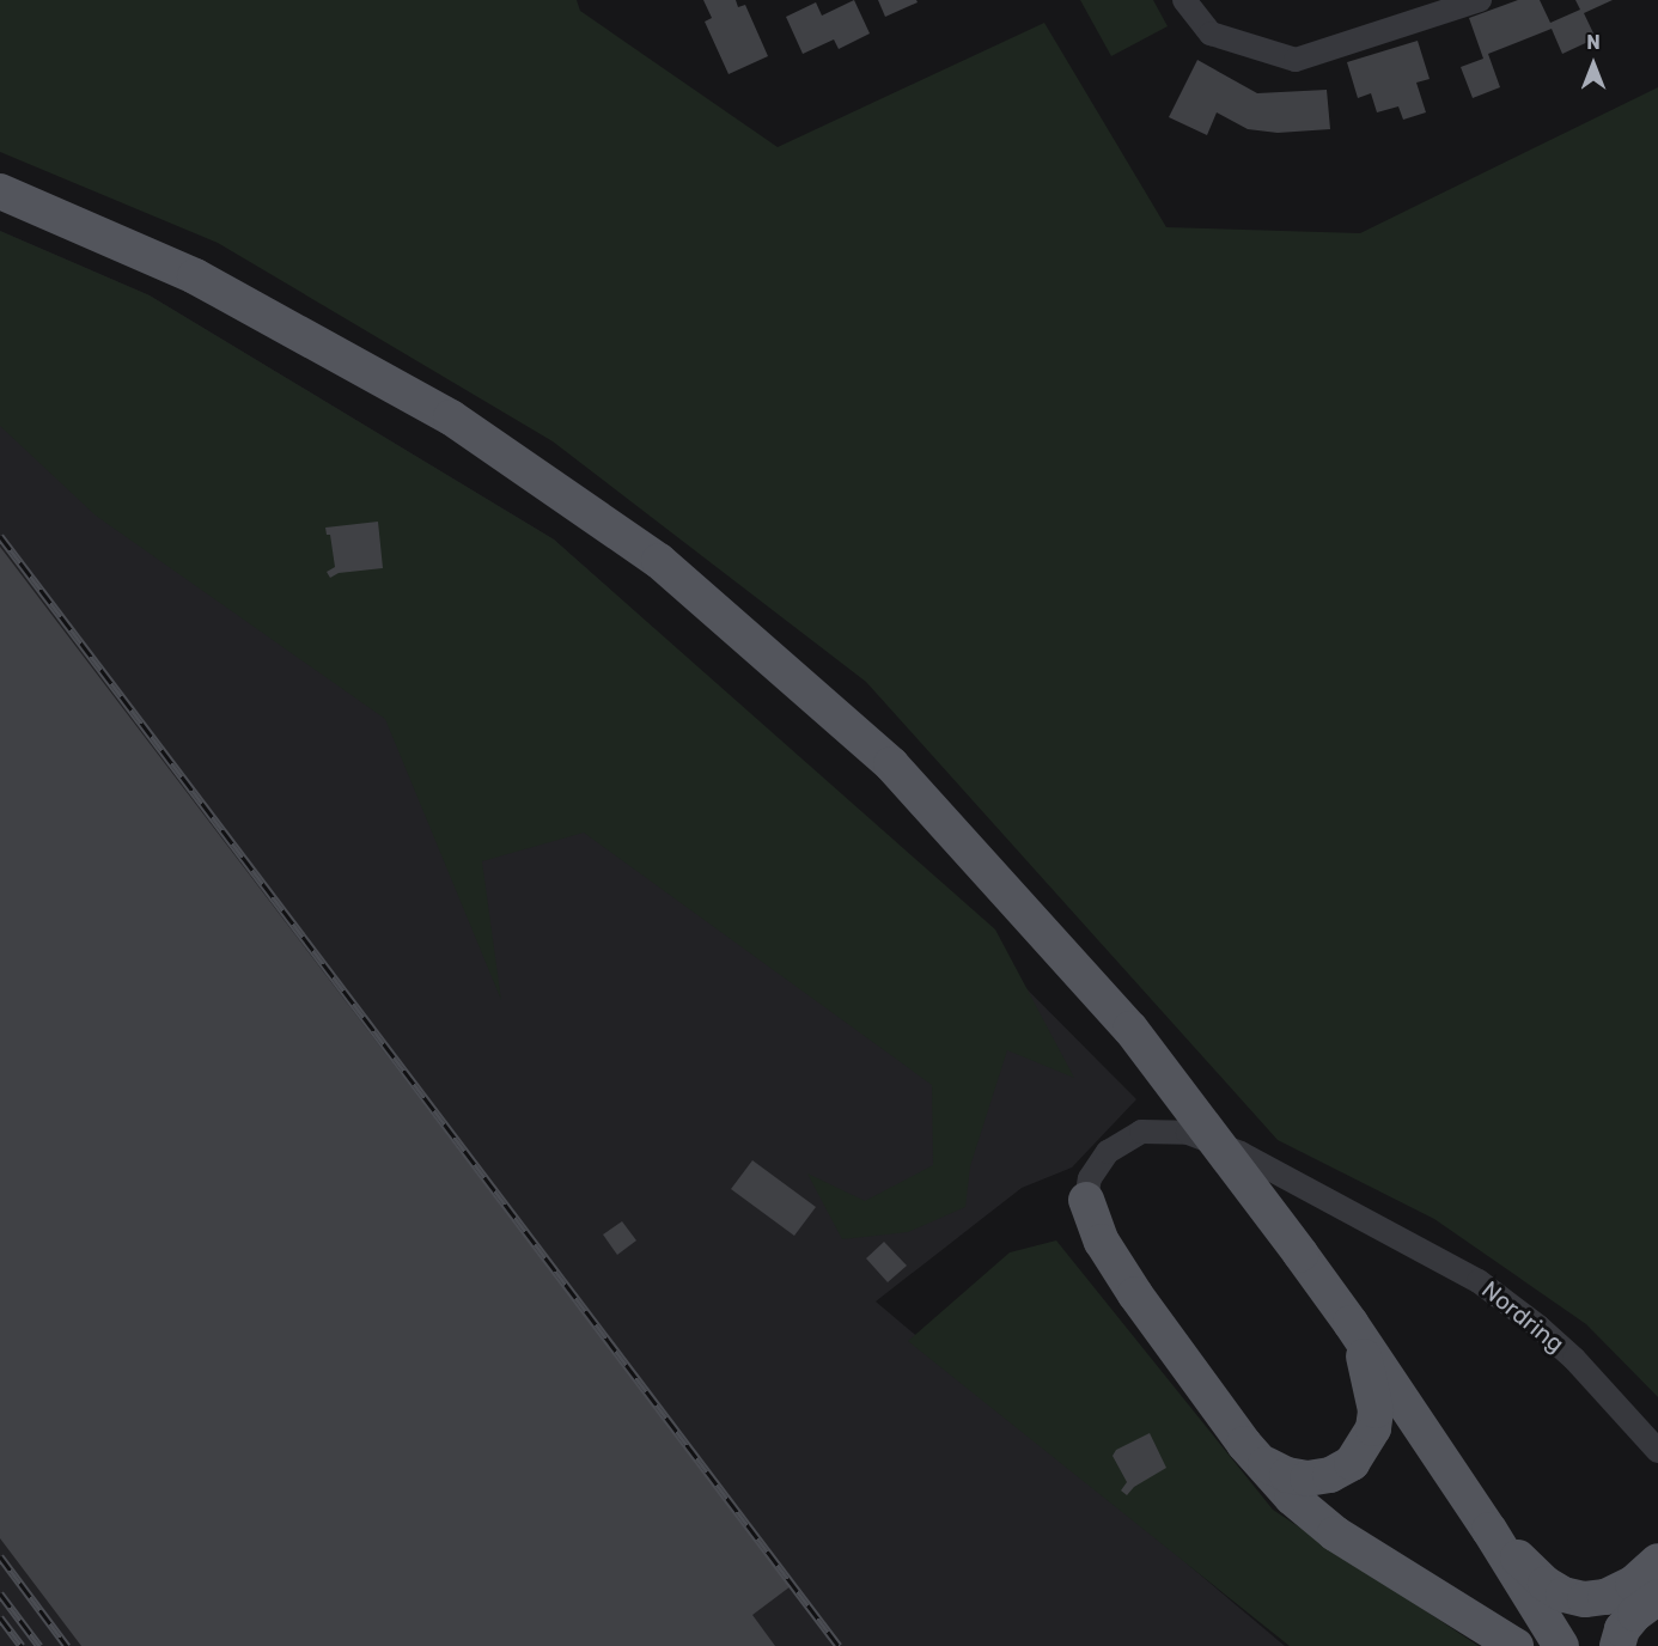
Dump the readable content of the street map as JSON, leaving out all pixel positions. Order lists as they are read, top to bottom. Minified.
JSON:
{"streets":{"street":["Nordring"]},"north":"top"}
